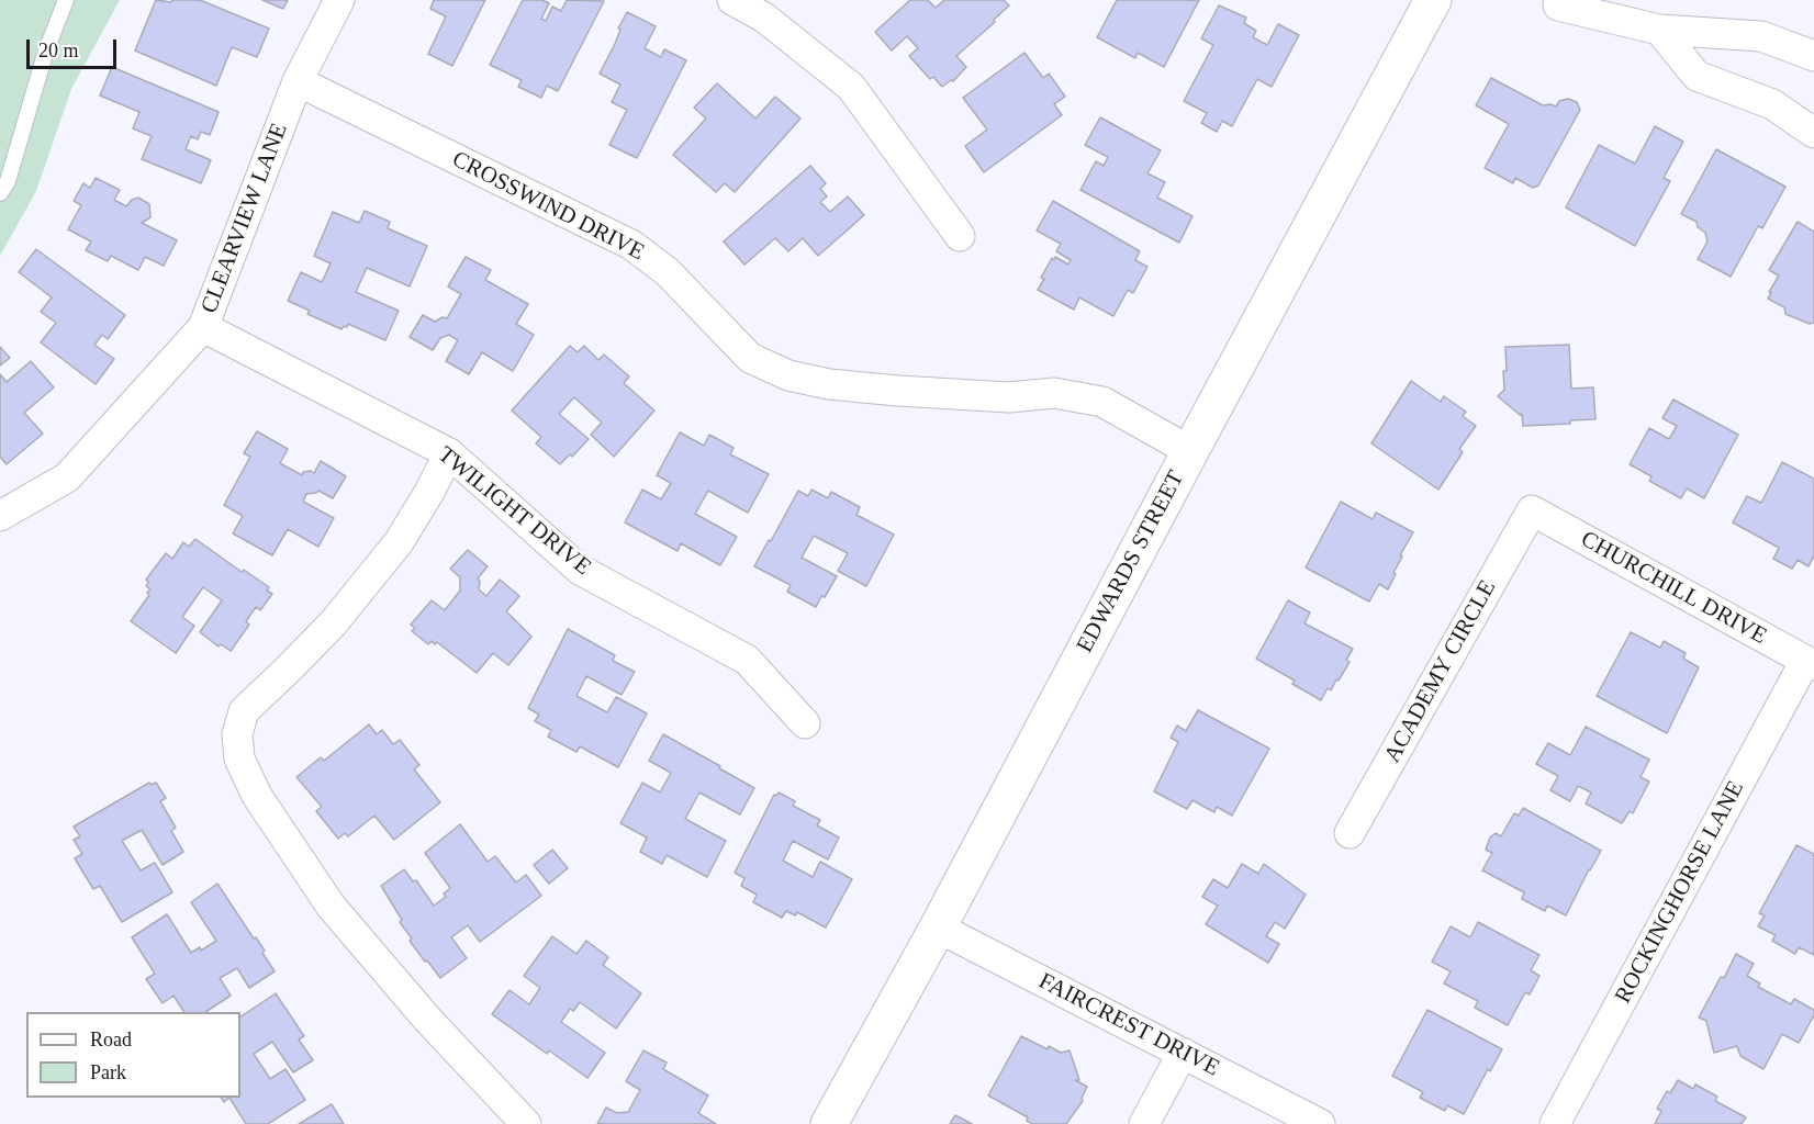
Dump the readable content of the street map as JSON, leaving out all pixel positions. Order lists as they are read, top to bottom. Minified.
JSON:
{"streets":{"main road":["EDWARDS STREET"],"street":["CROSSWIND DRIVE","CLEARVIEW LANE","TWILIGHT DRIVE","CHURCHILL DRIVE","ACADEMY CIRCLE","ROCKINGHORSE LANE","FAIRCREST DRIVE"]},"crossings":[["CROSSWIND DRIVE","CLEARVIEW LANE"],["CROSSWIND DRIVE","EDWARDS STREET"],["CLEARVIEW LANE","TWILIGHT DRIVE"],["EDWARDS STREET","FAIRCREST DRIVE"],["CHURCHILL DRIVE","ACADEMY CIRCLE"],["CHURCHILL DRIVE","ROCKINGHORSE LANE"]],"legend":["Road","Park"],"scale_bar":"20 m"}
